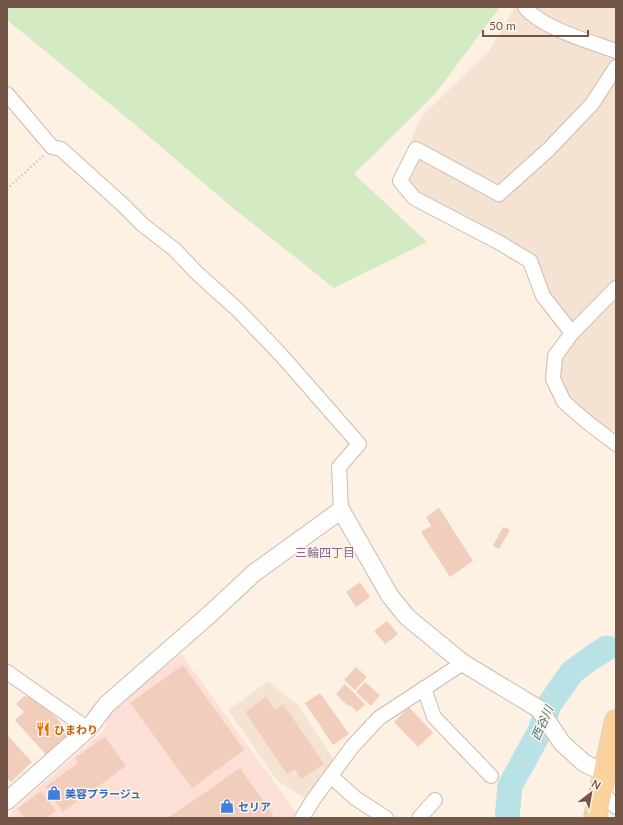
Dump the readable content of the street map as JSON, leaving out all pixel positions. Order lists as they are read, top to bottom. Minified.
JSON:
{"districts":["三輪四丁目"],"water":["西谷川"],"places":{"restaurant":["ひまわり"],"shop":["美容プラージュ","セリア"]},"scale_bar":"50 m","north":"top right"}
